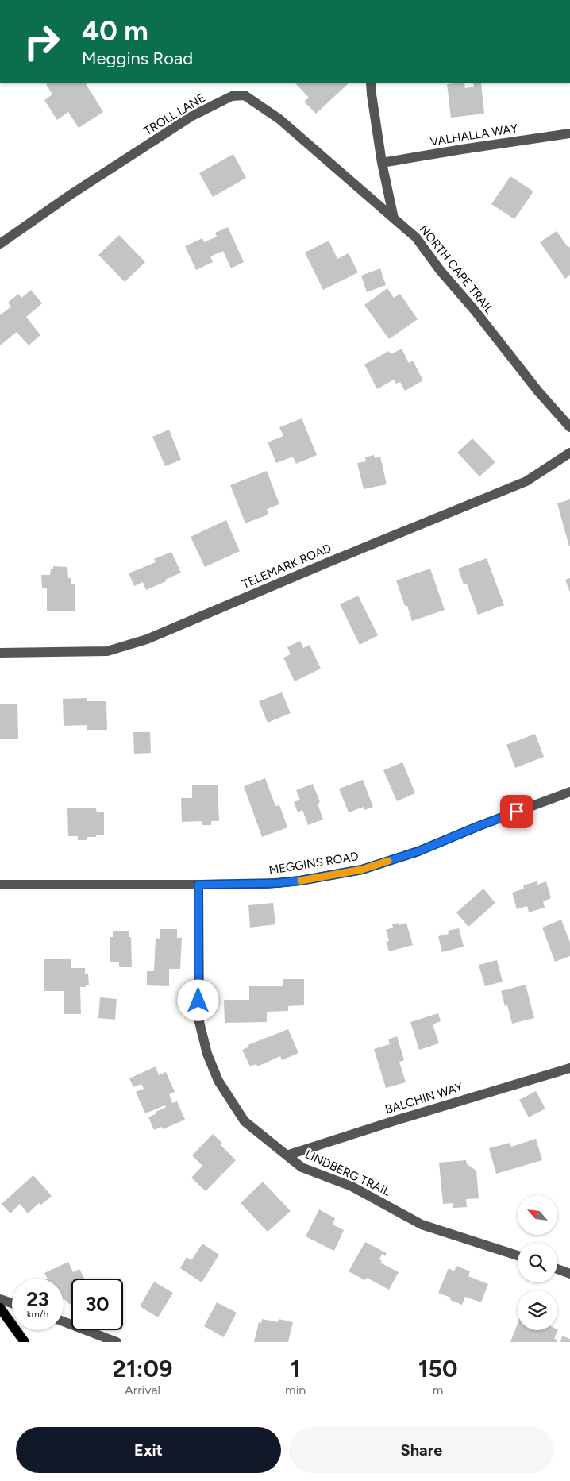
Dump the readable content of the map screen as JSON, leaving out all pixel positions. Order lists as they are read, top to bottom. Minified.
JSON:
{"streets":{"street":["TROLL LANE","VALHALLA WAY","NORTH CAPE TRAIL","TELEMARK ROAD","MEGGINS ROAD","BALCHIN WAY","LINDBERG TRAIL"]},"crossings":[["TROLL LANE","NORTH CAPE TRAIL"],["MEGGINS ROAD","LINDBERG TRAIL"],["BALCHIN WAY","LINDBERG TRAIL"]],"north":"top left","page":{"turn":["40 m","Meggins Road"],"speed":"23 km/h","limit":"30","eta":["21:09","Arrival","1","min","150","m"],"buttons":["Exit","Share"]}}
